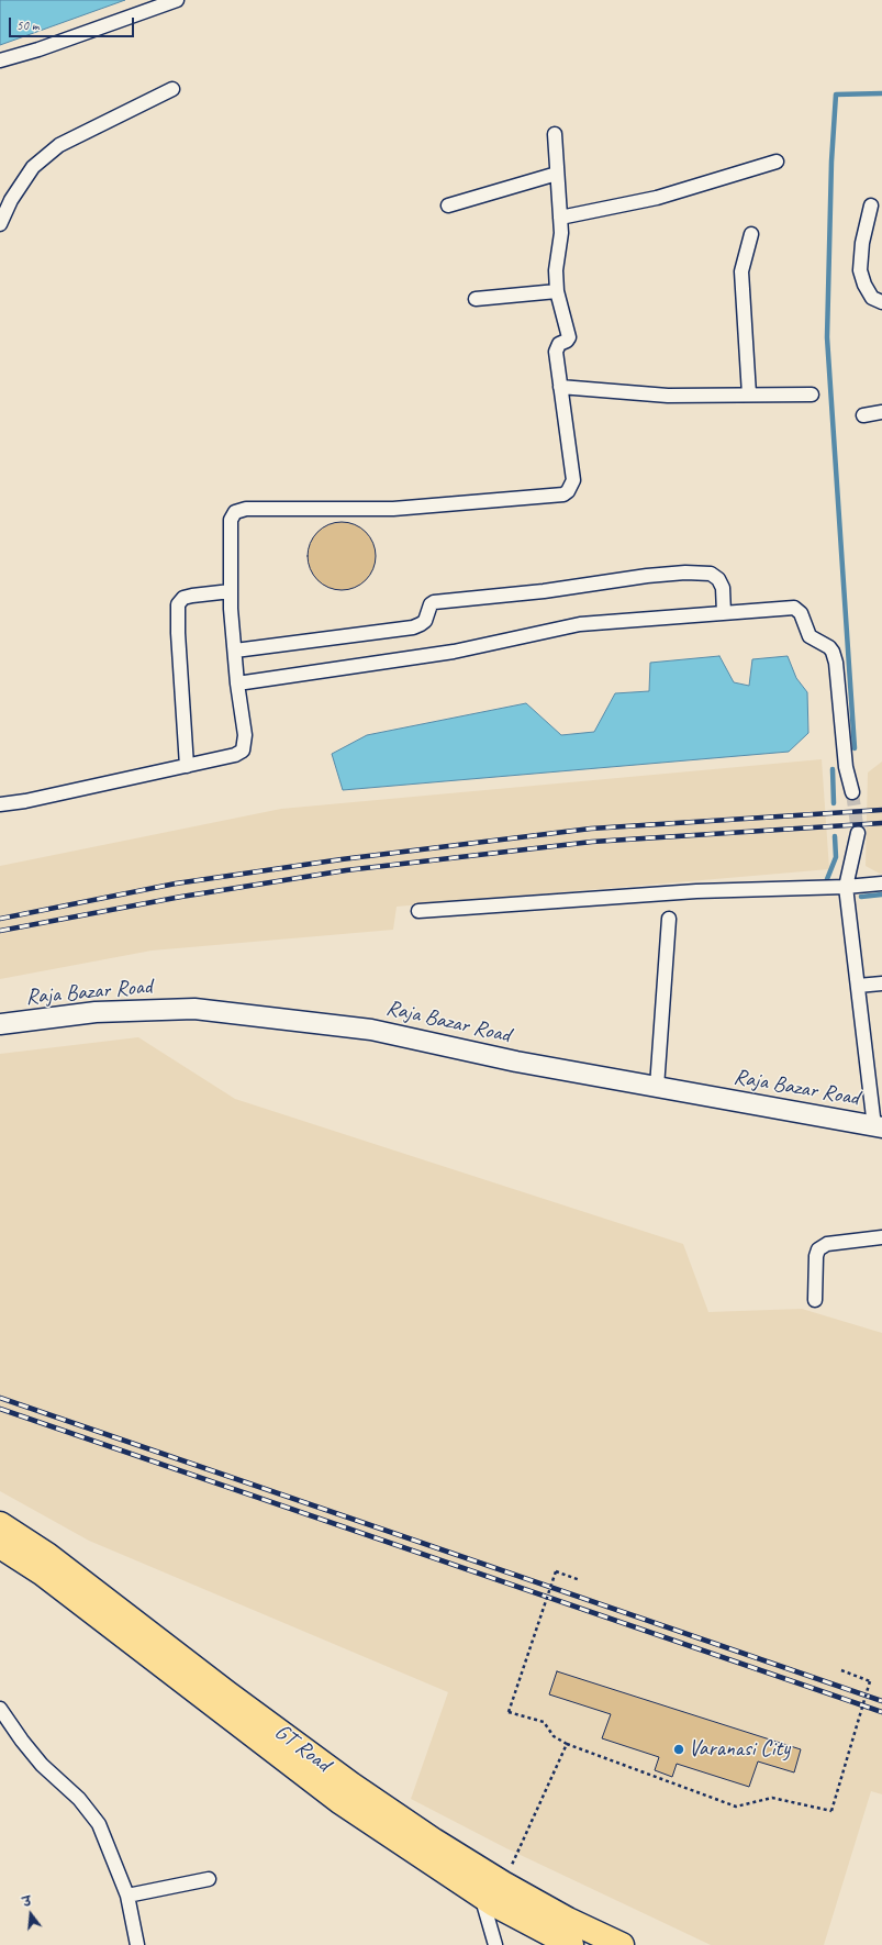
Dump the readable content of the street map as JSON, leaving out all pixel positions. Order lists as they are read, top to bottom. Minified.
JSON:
{"streets":{"highway":["GT Road"],"street":["Raja Bazar Road"]},"places":["Varanasi City"],"scale_bar":"50 m","north":"top"}
